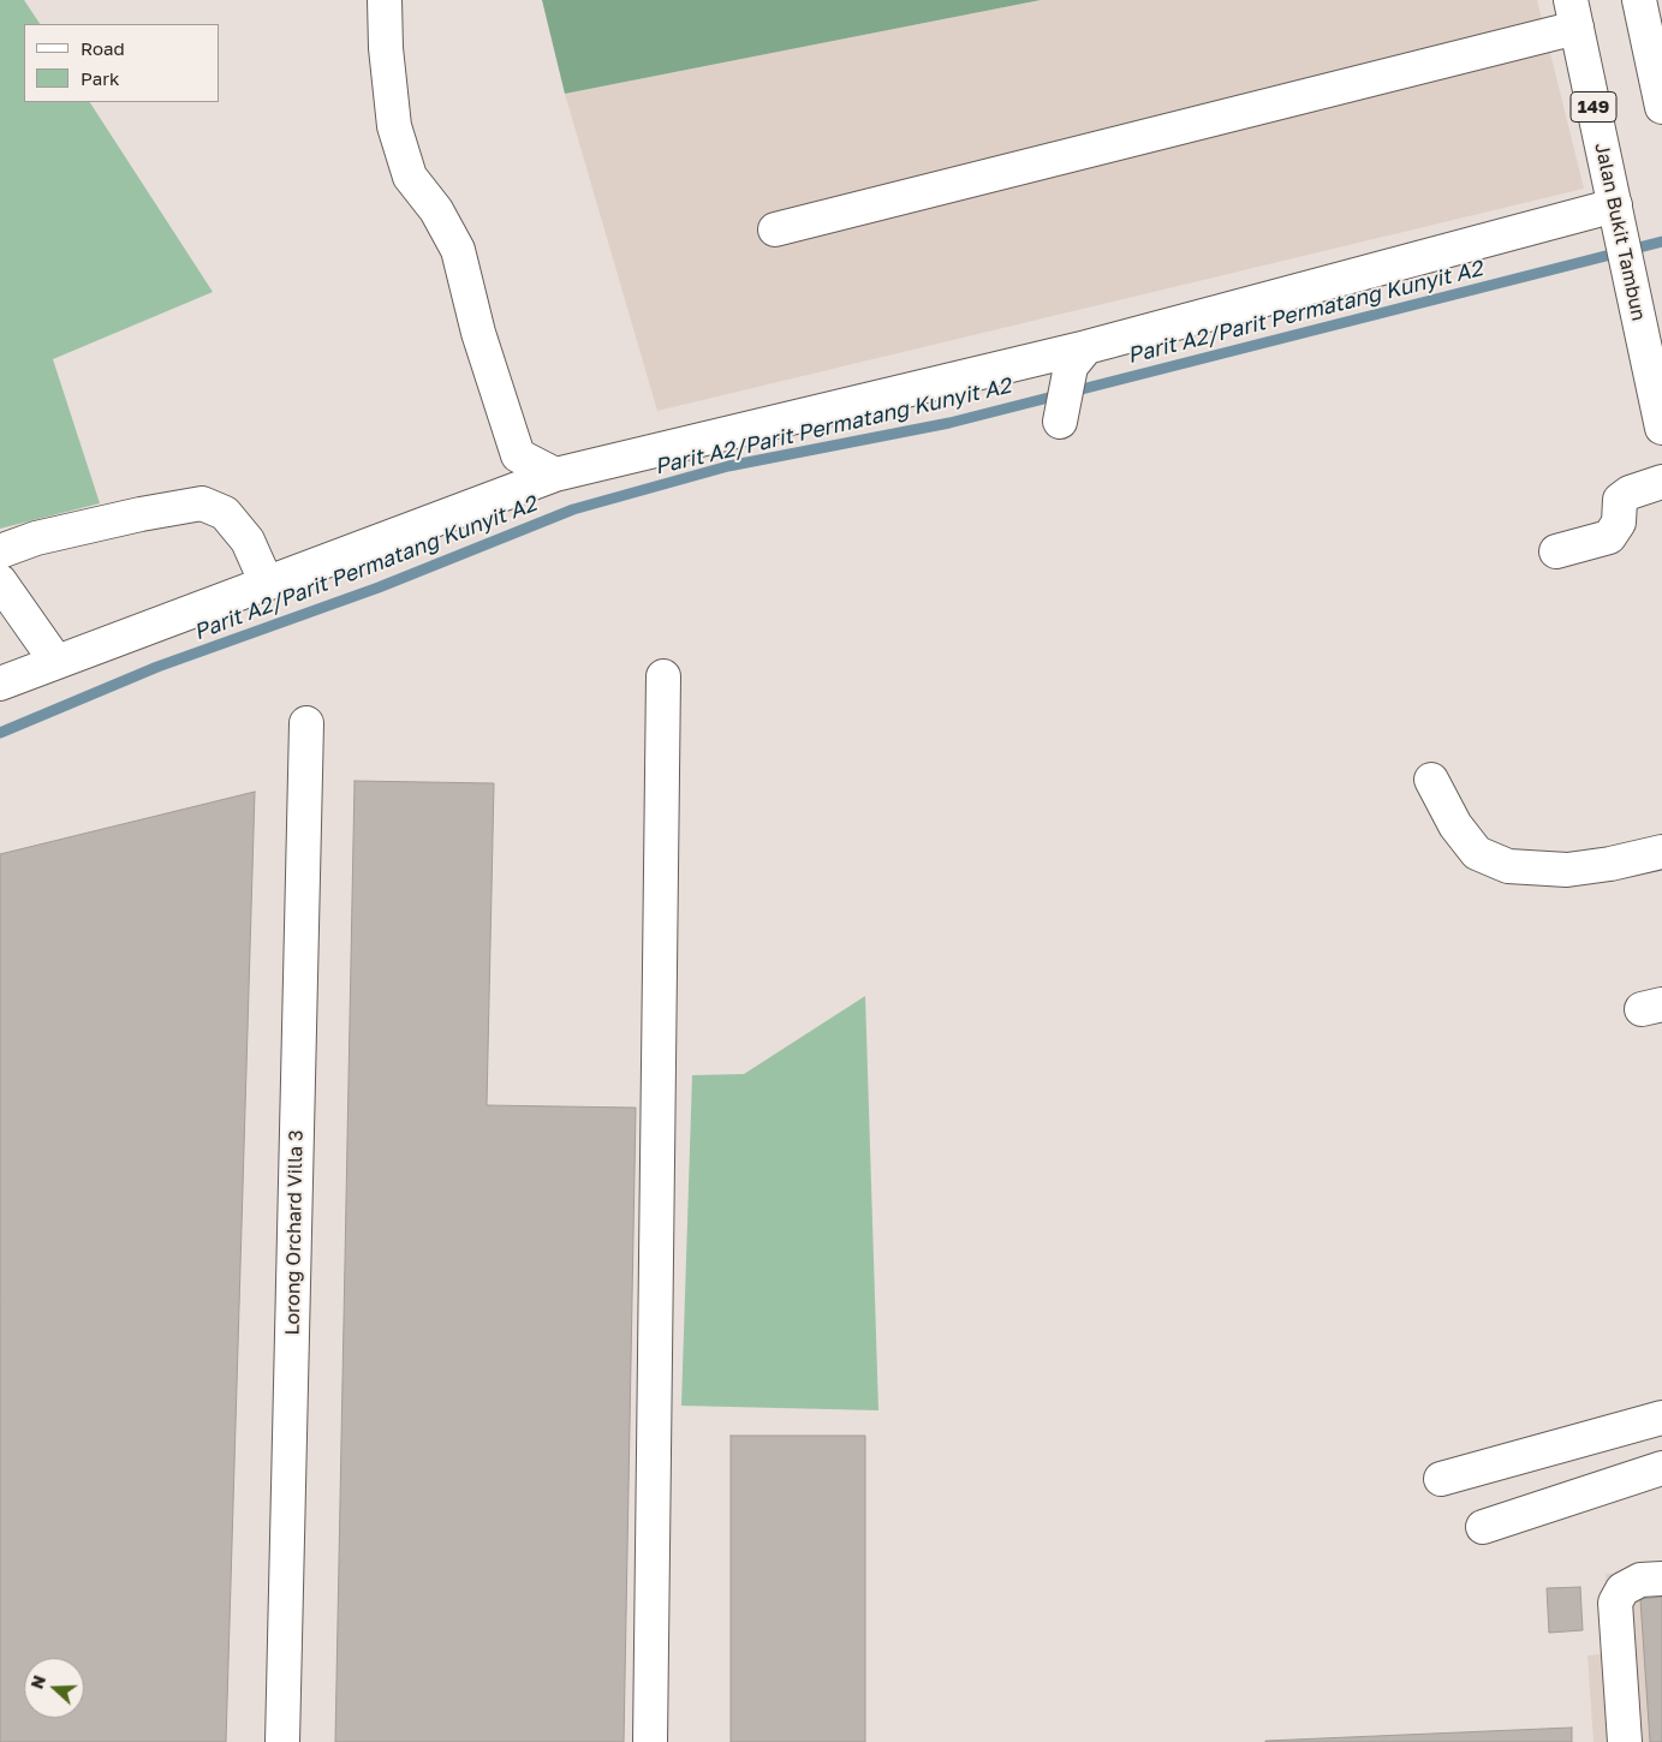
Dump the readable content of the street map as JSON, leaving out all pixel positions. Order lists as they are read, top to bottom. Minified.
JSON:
{"streets":{"street":["149","Jalan Bukit Tambun","Lorong Orchard Villa 3"]},"water":["Parit A2/Parit Permatang Kunyit A2"],"legend":["Road","Park"],"north":"left"}
